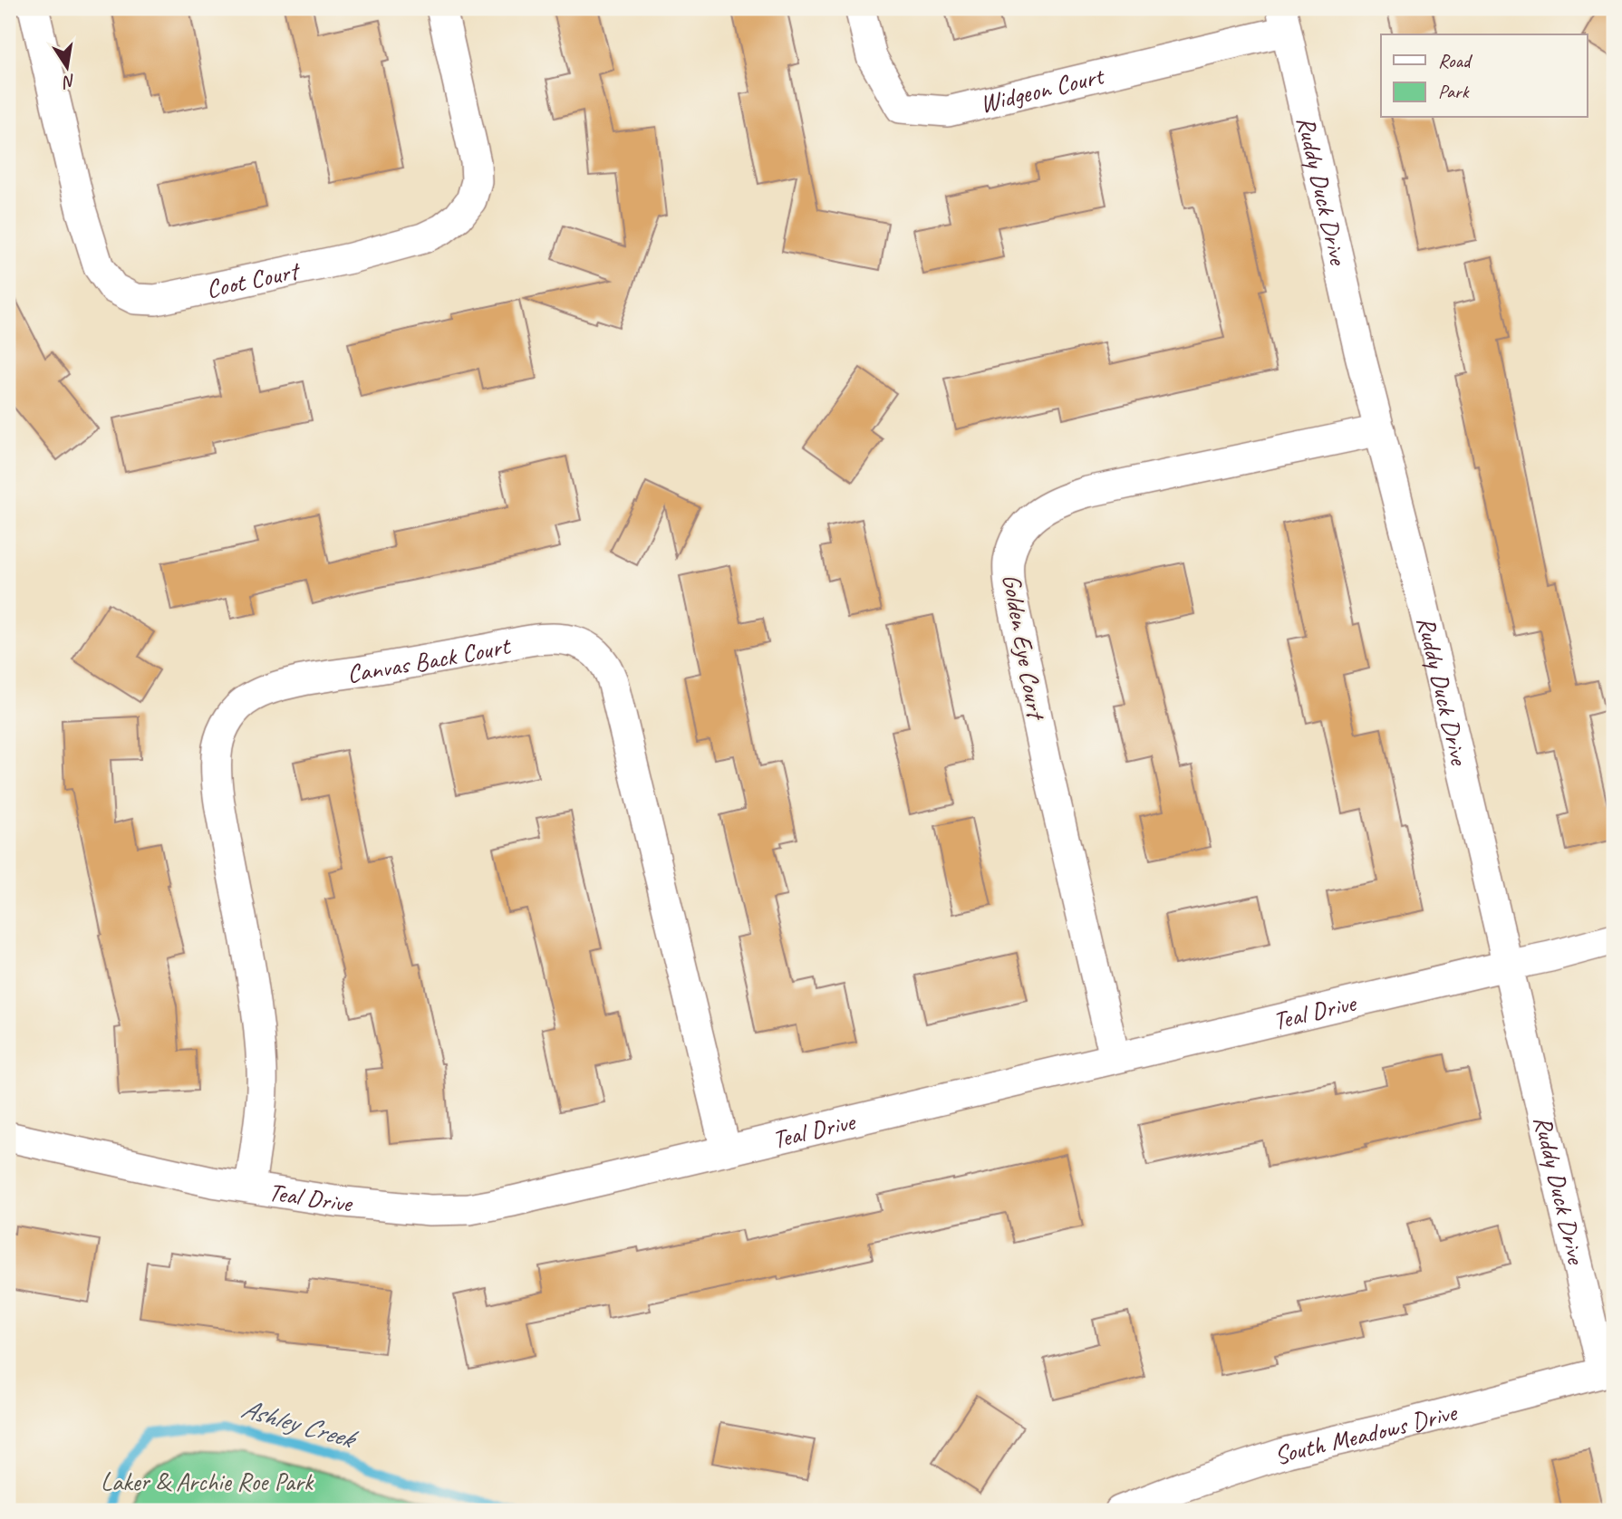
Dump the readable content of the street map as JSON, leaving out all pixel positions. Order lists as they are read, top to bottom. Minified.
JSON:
{"streets":{"street":["Widgeon Court","Ruddy Duck Drive","Coot Court","Golden Eye Court","Canvas Back Court","Teal Drive","South Meadows Drive"]},"crossings":[["Widgeon Court","Ruddy Duck Drive"],["Ruddy Duck Drive","Golden Eye Court"],["Ruddy Duck Drive","Teal Drive"],["Ruddy Duck Drive","South Meadows Drive"],["Golden Eye Court","Teal Drive"],["Canvas Back Court","Teal Drive"]],"water":["Ashley Creek"],"parks":["Laker & Archie Roe Park"],"legend":["Road","Park"],"north":"bottom"}
